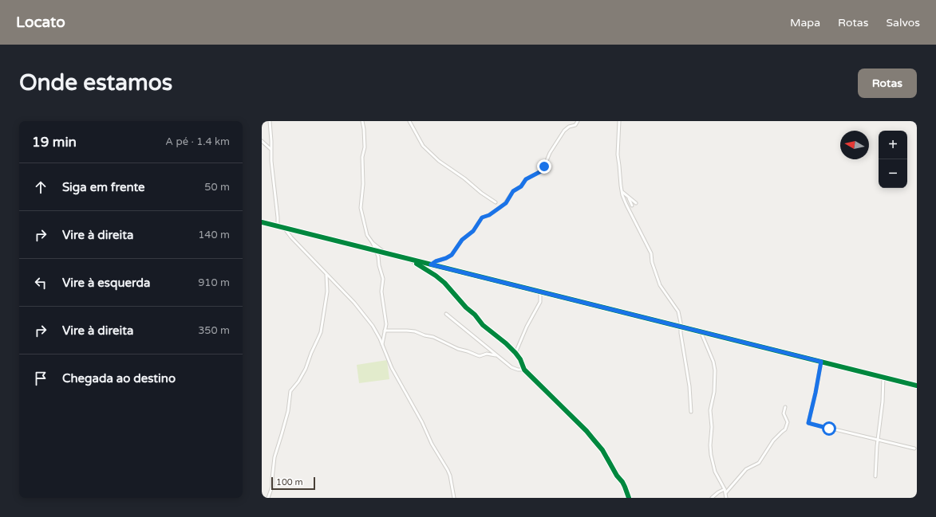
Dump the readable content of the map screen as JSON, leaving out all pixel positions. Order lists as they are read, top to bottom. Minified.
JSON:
{"scale_bar":"100 m","north":"left","page":{"header":"Locato","nav":["Mapa","Rotas","Salvos"],"buttons":"Rotas","title":"Onde estamos","heading":["19 min","A pé · 1.4 km"],"map_buttons":["+","−"],"list":[["Siga em frente","50 m"],["Vire à direita","140 m"],["Vire à esquerda","910 m"],["Vire à direita","350 m"],"Chegada ao destino"],"scale":"100 m"}}
